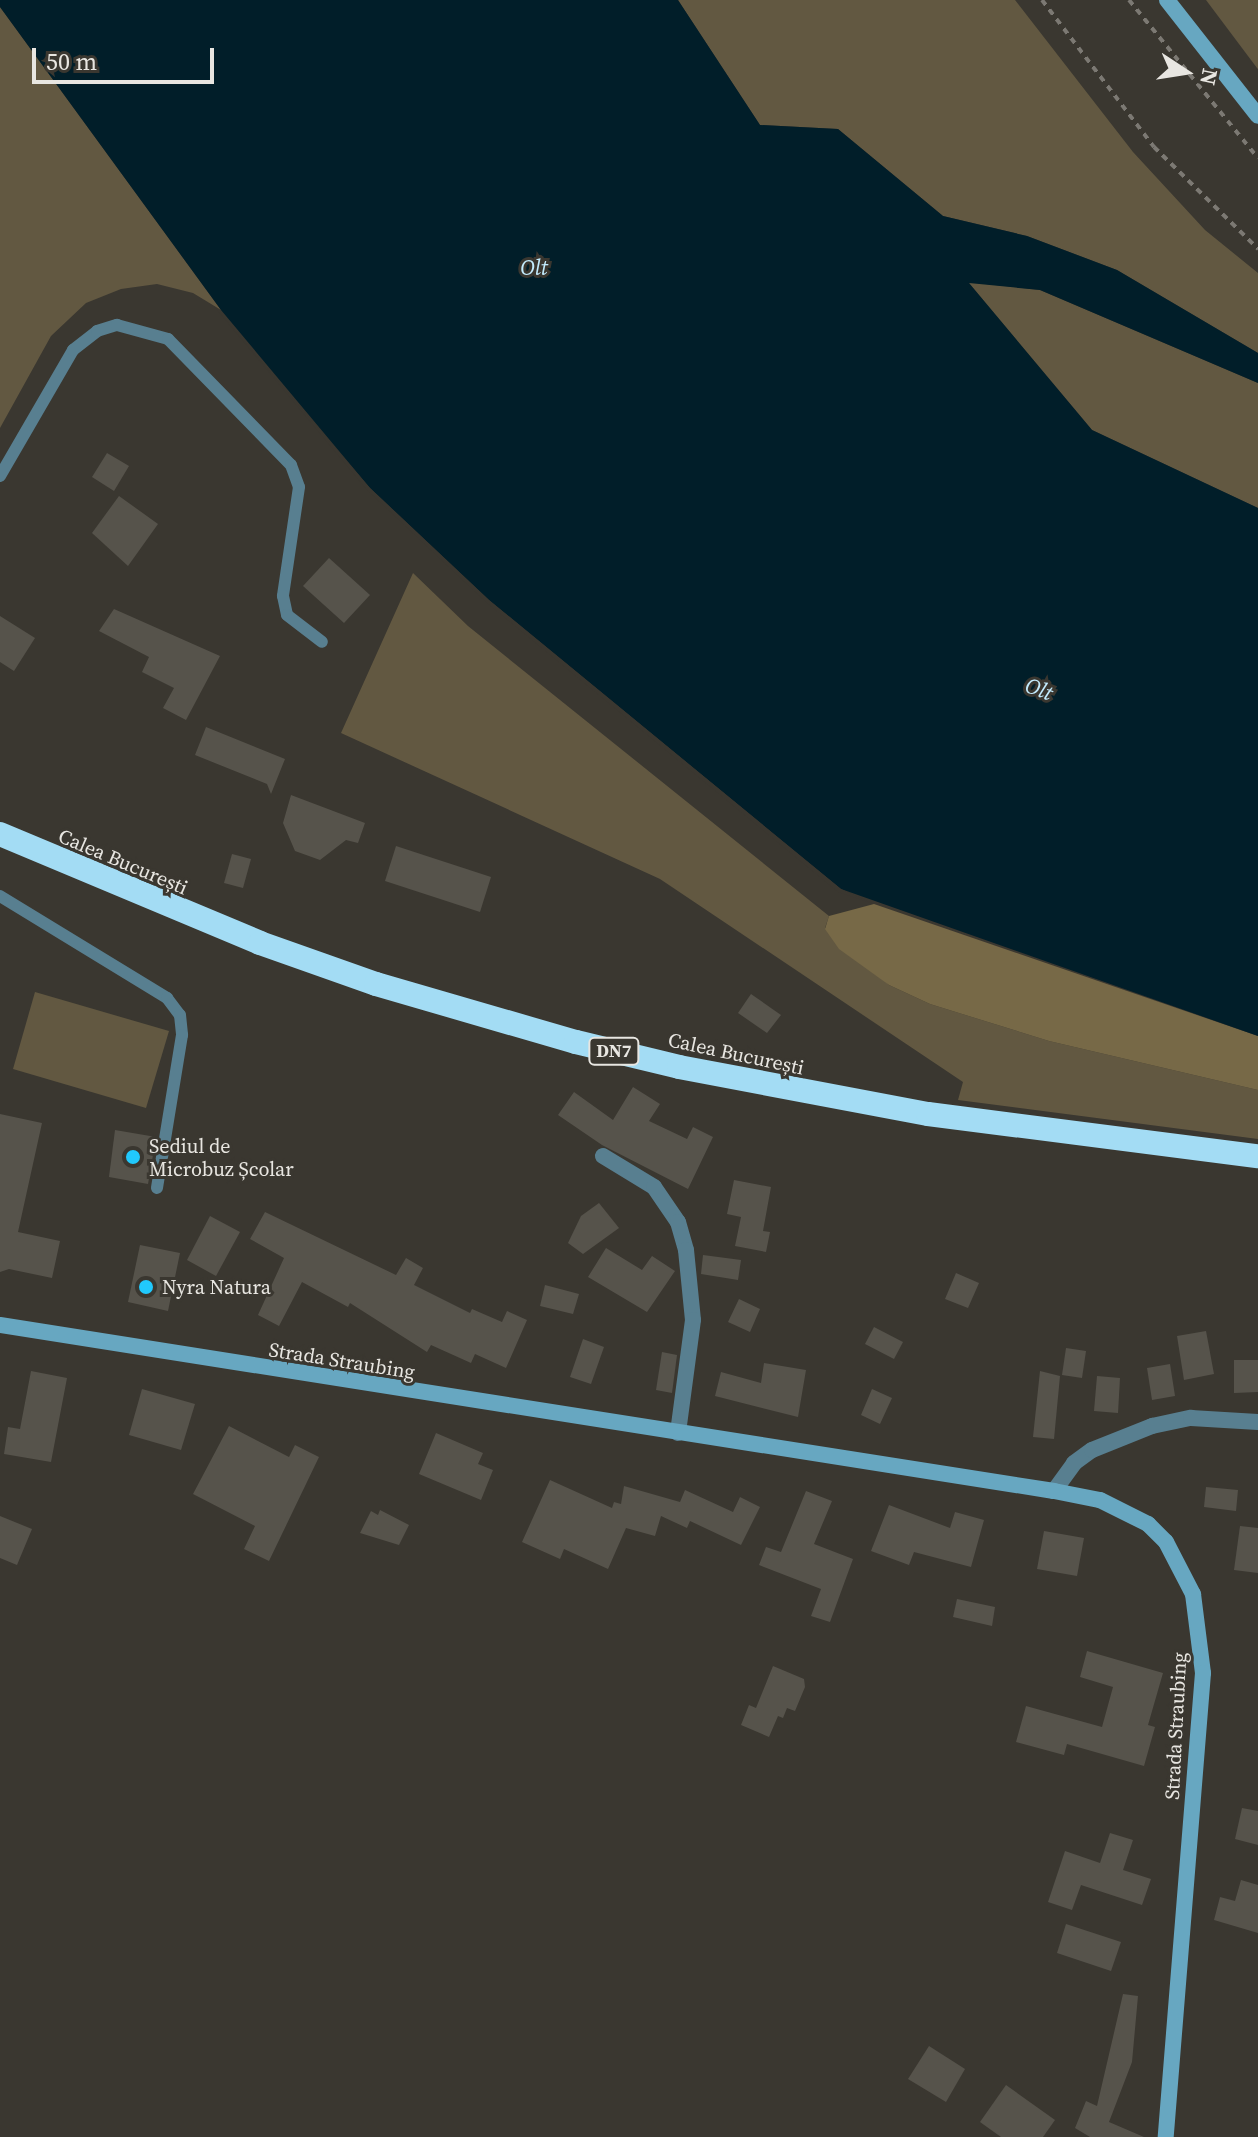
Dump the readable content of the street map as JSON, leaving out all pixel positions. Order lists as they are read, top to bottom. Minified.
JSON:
{"streets":{"highway":["Calea București","DN7"],"main road":["Strada Straubing"]},"water":["Olt"],"places":["Sediul de Microbuz Școlar","Nyra Natura"],"scale_bar":"50 m","north":"right"}
